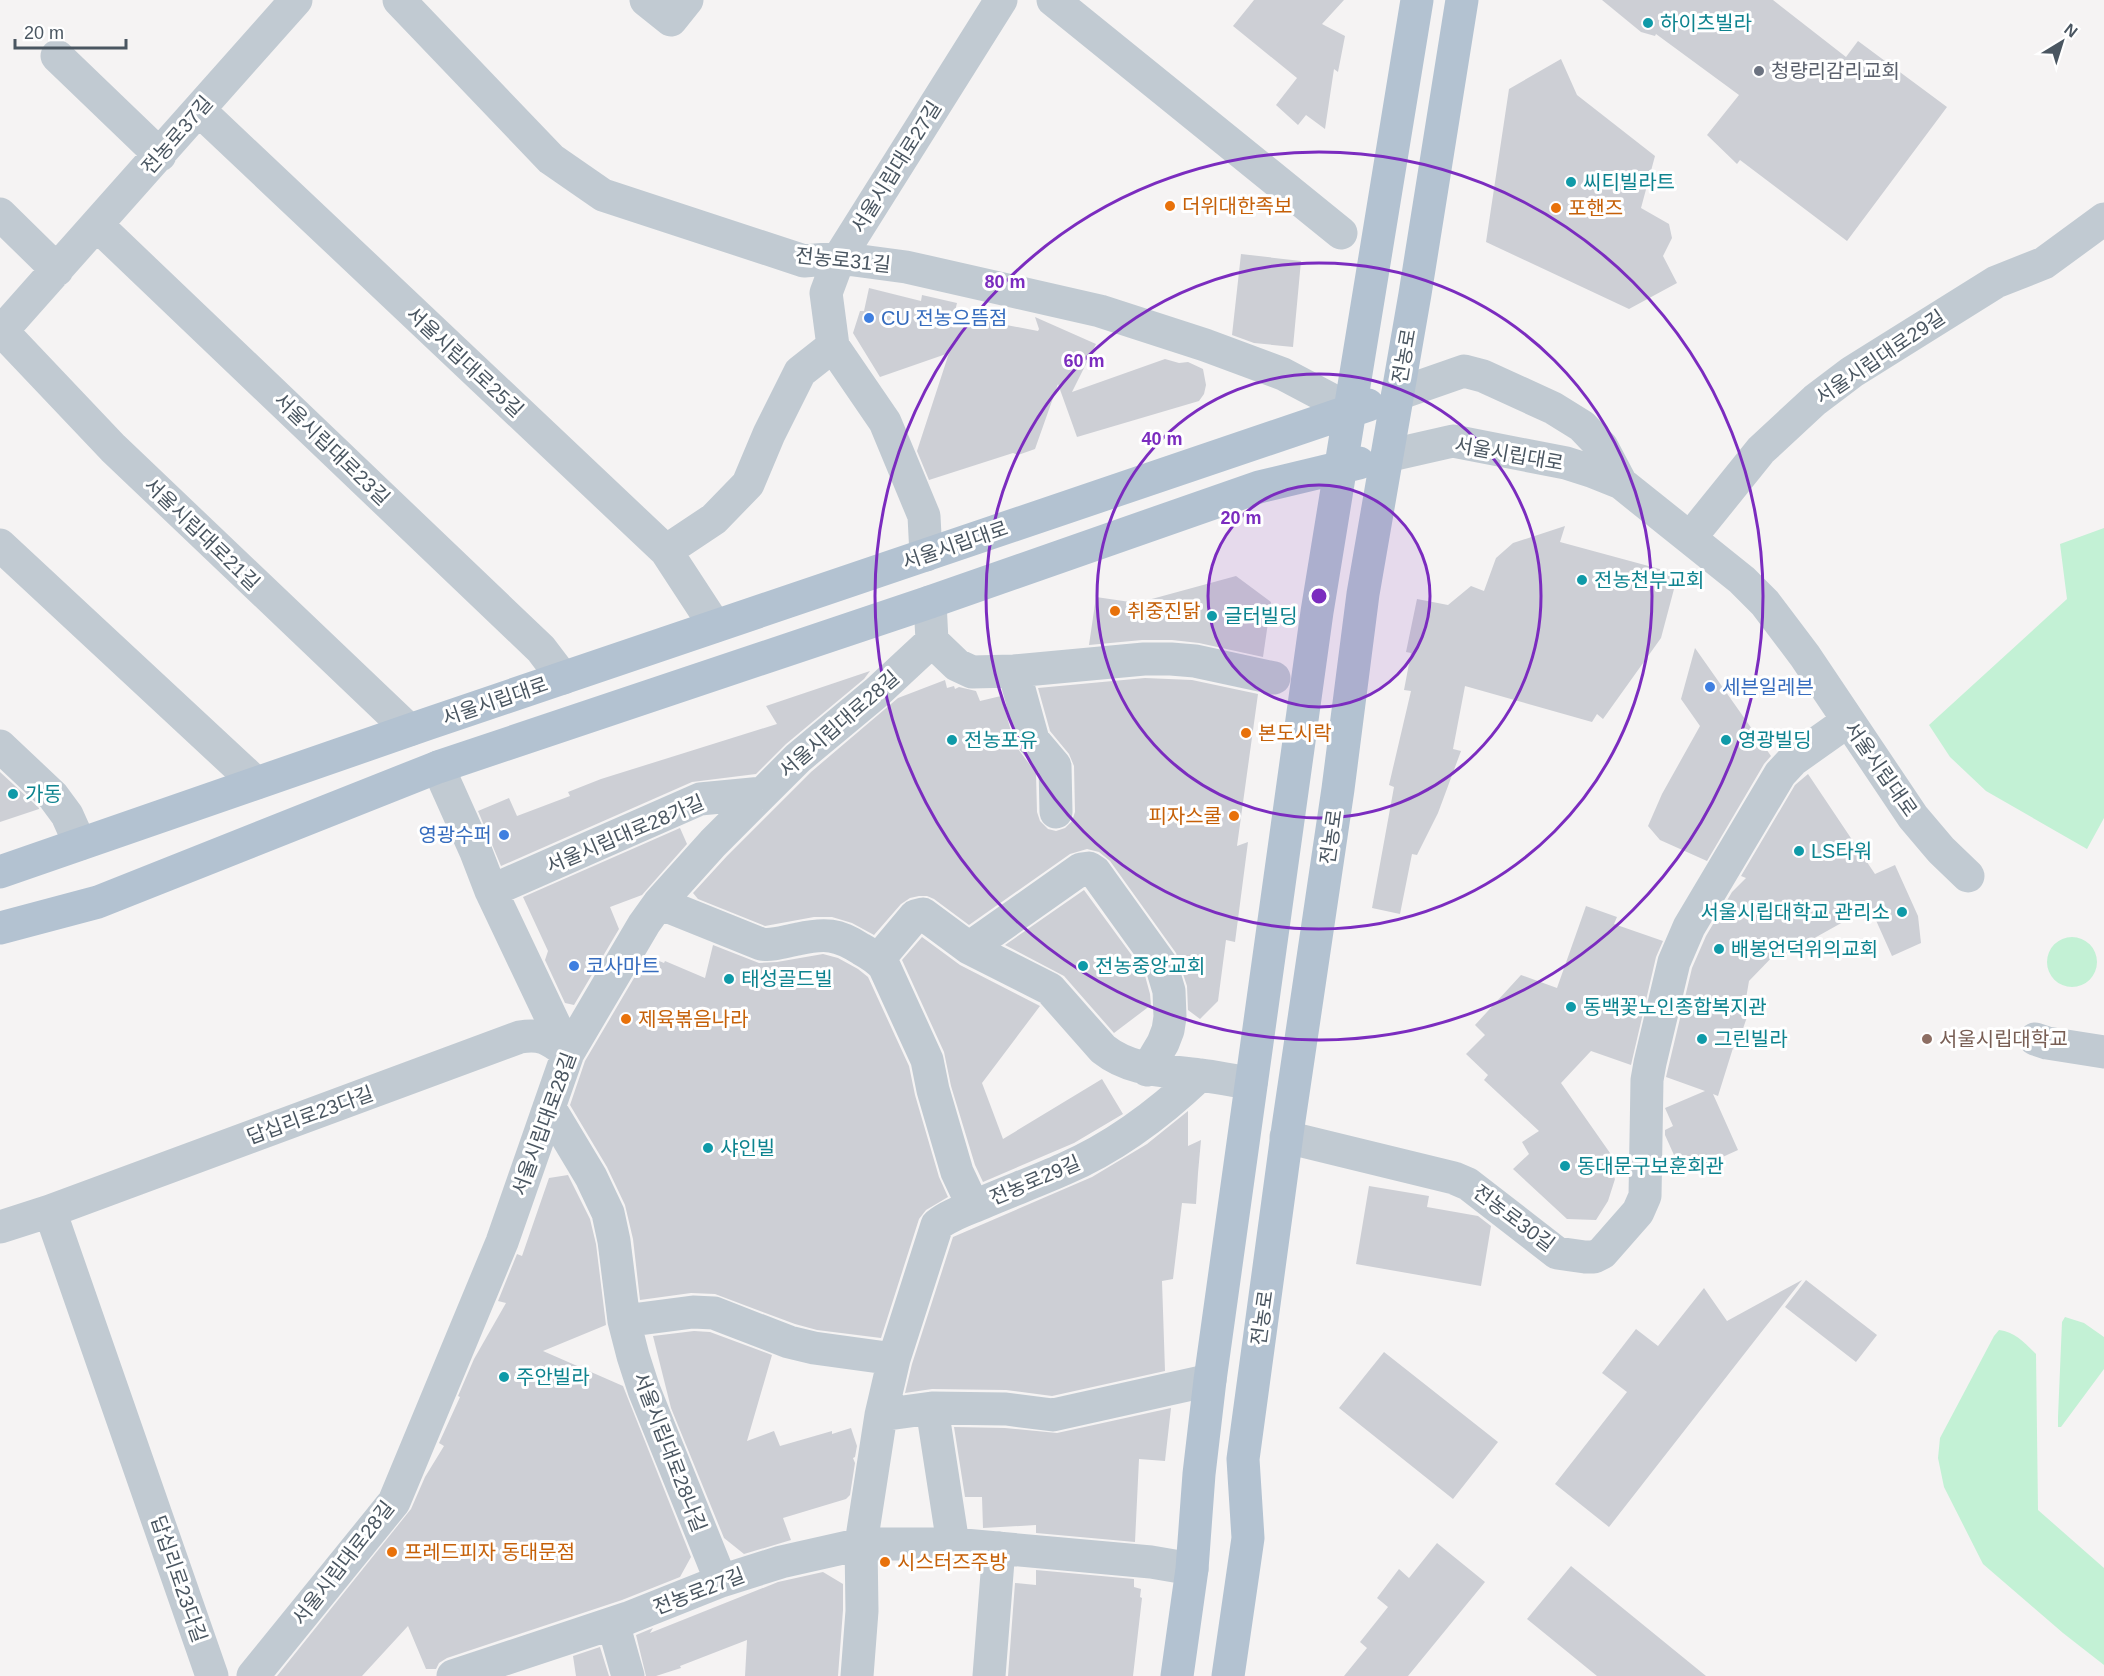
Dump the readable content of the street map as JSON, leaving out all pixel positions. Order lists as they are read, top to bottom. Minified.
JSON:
{"streets":{"main road":["전농로","서울시립대로"],"street":["전농로37길","서울시립대로27길","전농로31길","서울시립대로29길","서울시립대로25길","서울시립대로23길","서울시립대로21길","서울시립대로28길","서울시립대로28가길","답십리로23다길","전농로29길","전농로30길","서울시립대로28나길","전농로27길"]},"crossings":[["전농로37길","서울시립대로25길"],["전농로37길","서울시립대로23길"],["전농로37길","서울시립대로21길"],["서울시립대로27길","전농로31길"],["서울시립대로27길","서울시립대로"],["전농로31길","서울시립대로"],["전농로","서울시립대로"],["전농로","전농로30길"],["서울시립대로29길","서울시립대로"],["서울시립대로25길","서울시립대로"],["서울시립대로23길","서울시립대로"],["서울시립대로","서울시립대로21길"],["서울시립대로","전농로30길"],["서울시립대로28길","서울시립대로28가길"],["서울시립대로28길","답십리로23다길"],["서울시립대로28길","서울시립대로28나길"],["전농로29길","전농로27길"],["서울시립대로28나길","전농로27길"]],"places":["하이츠빌라","청량리감리교회","씨티빌라트","더위대한족보","포핸즈","CU 전농으뜸점","전농천부교회","취중진닭","글터빌딩","세븐일레븐","본도시락","전농포유","영광빌딩","가동","피자스쿨","영광수퍼","LS타워","서울시립대학교 관리소","배봉언덕위의교회","코사마트","전농중앙교회","태성골드빌","동백꽃노인종합복지관","제육볶음나라","그린빌라","서울시립대학교","샤인빌","동대문구보훈회관","주안빌라","프레드피자 동대문점","시스터즈주방"],"scale_bar":"20 m","north":"top right","rings":["80 m","60 m","40 m","20 m"]}
